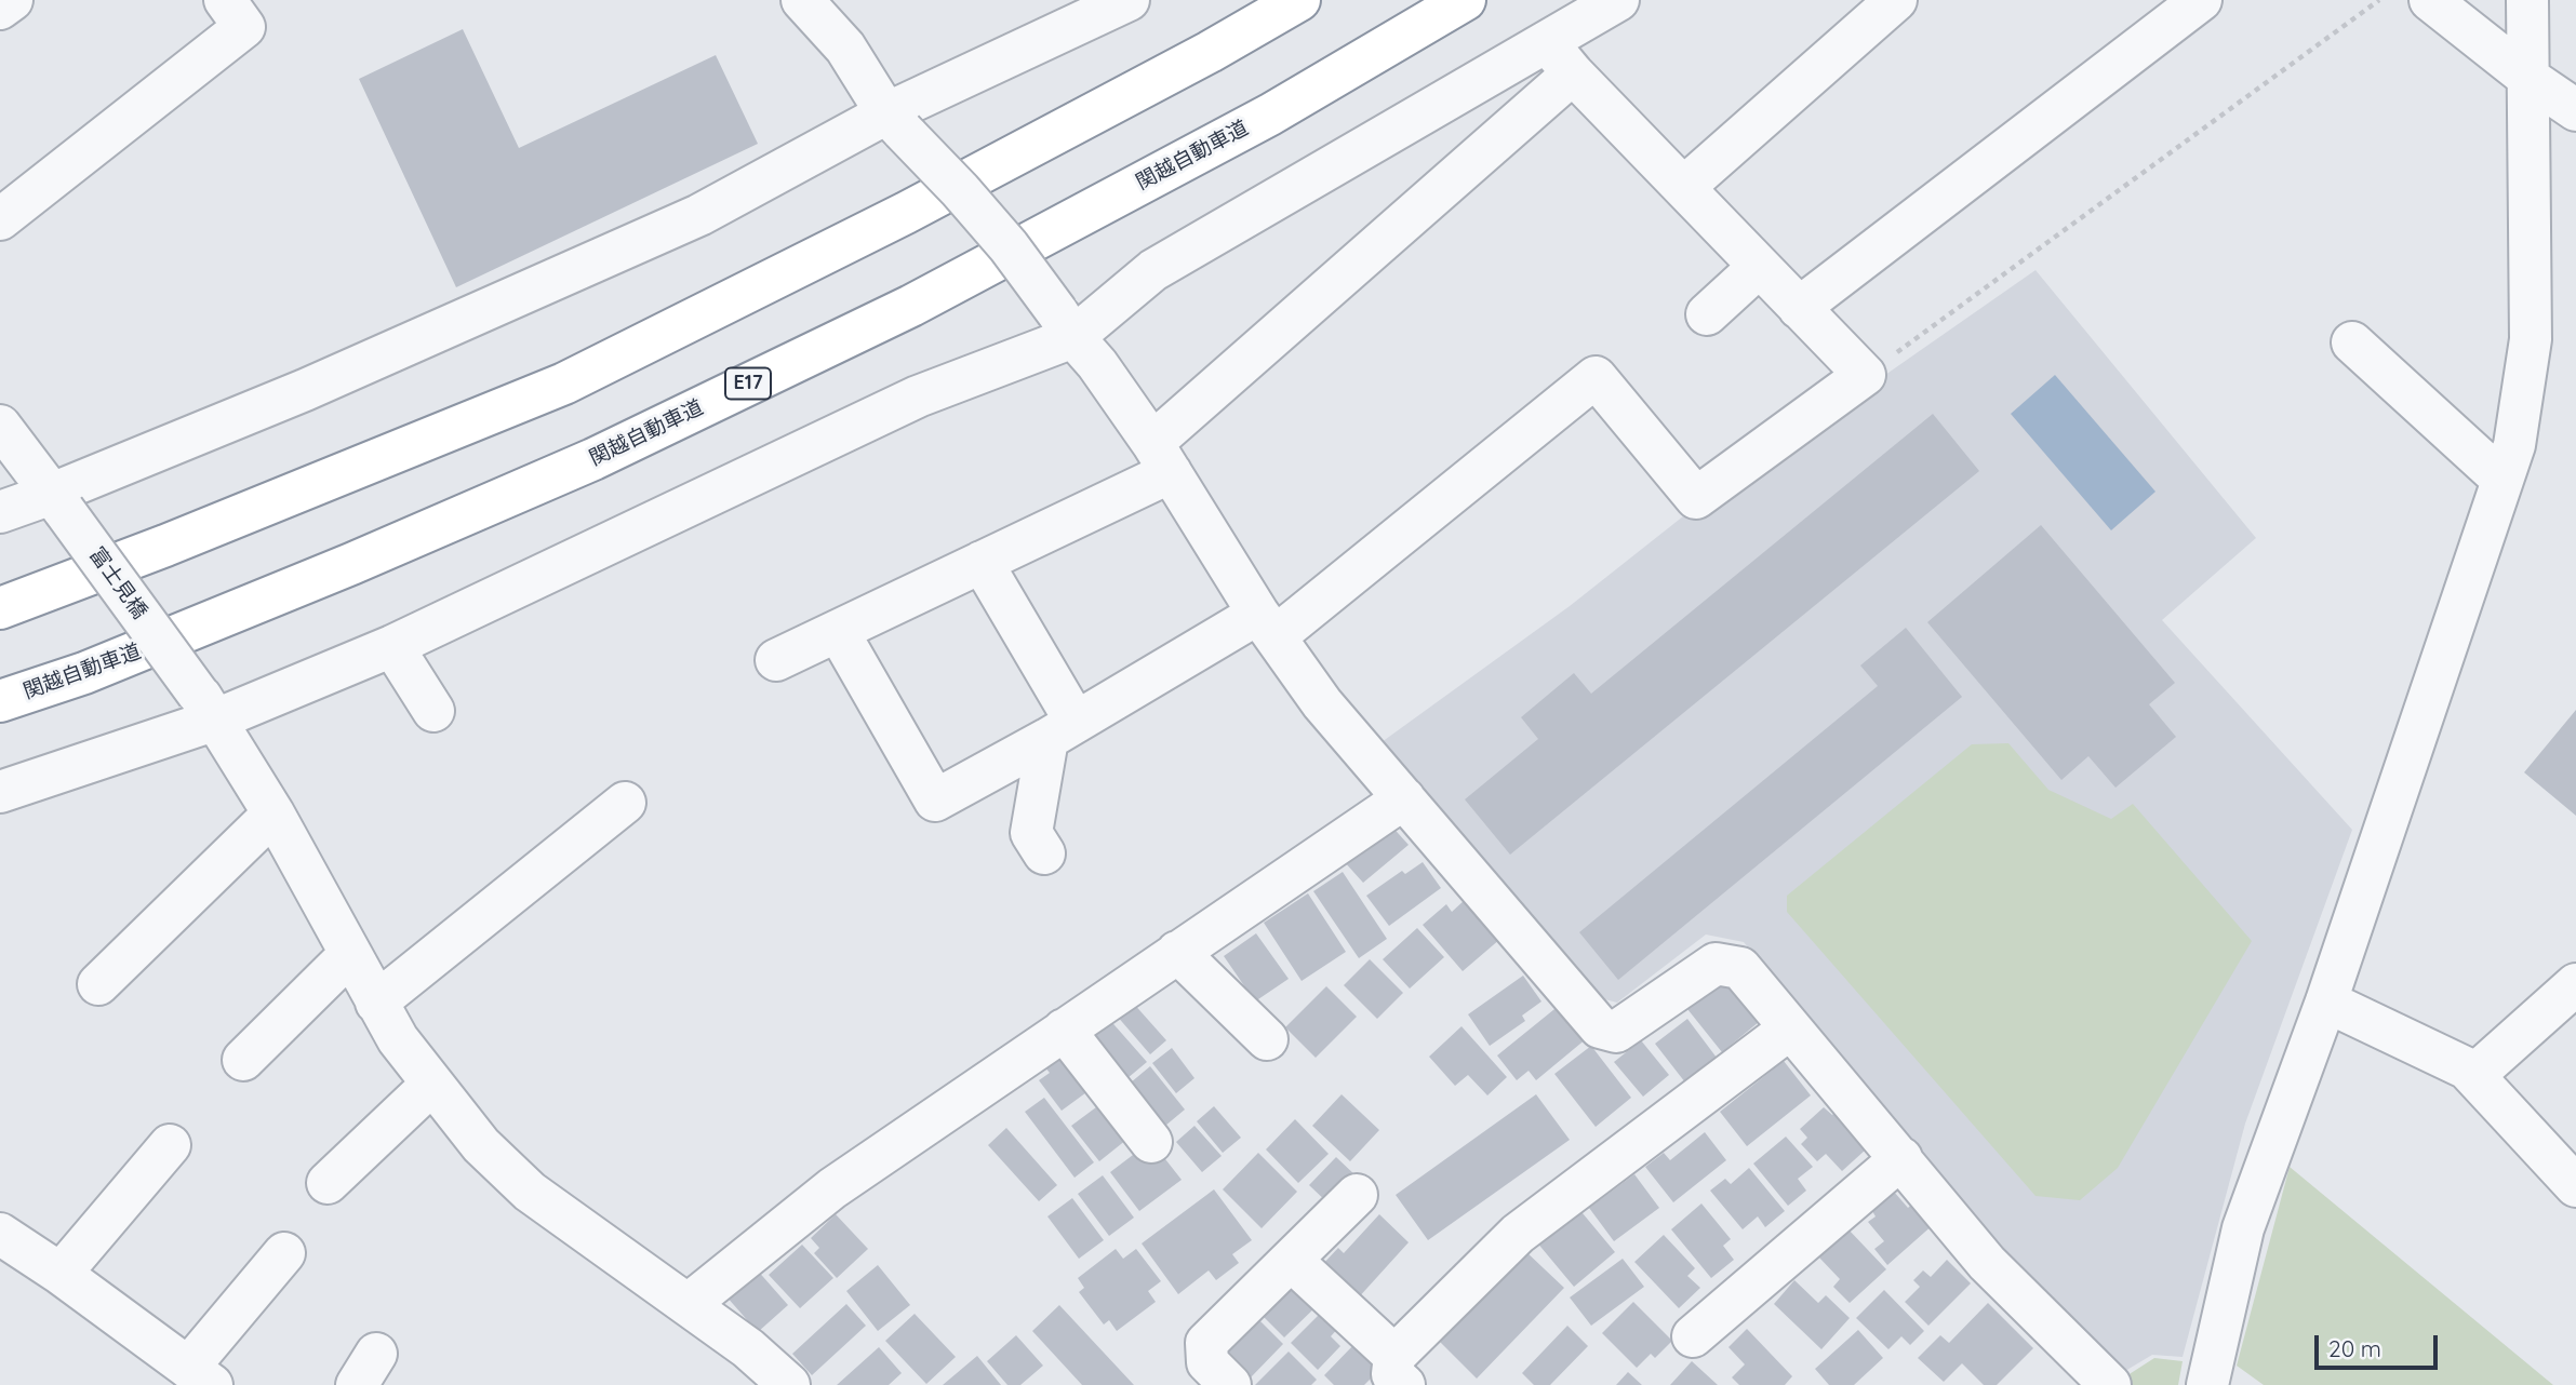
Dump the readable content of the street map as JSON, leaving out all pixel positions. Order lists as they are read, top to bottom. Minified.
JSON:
{"streets":{"highway":["関越自動車道","E17"],"street":["富士見橋"]},"scale_bar":"20 m"}
